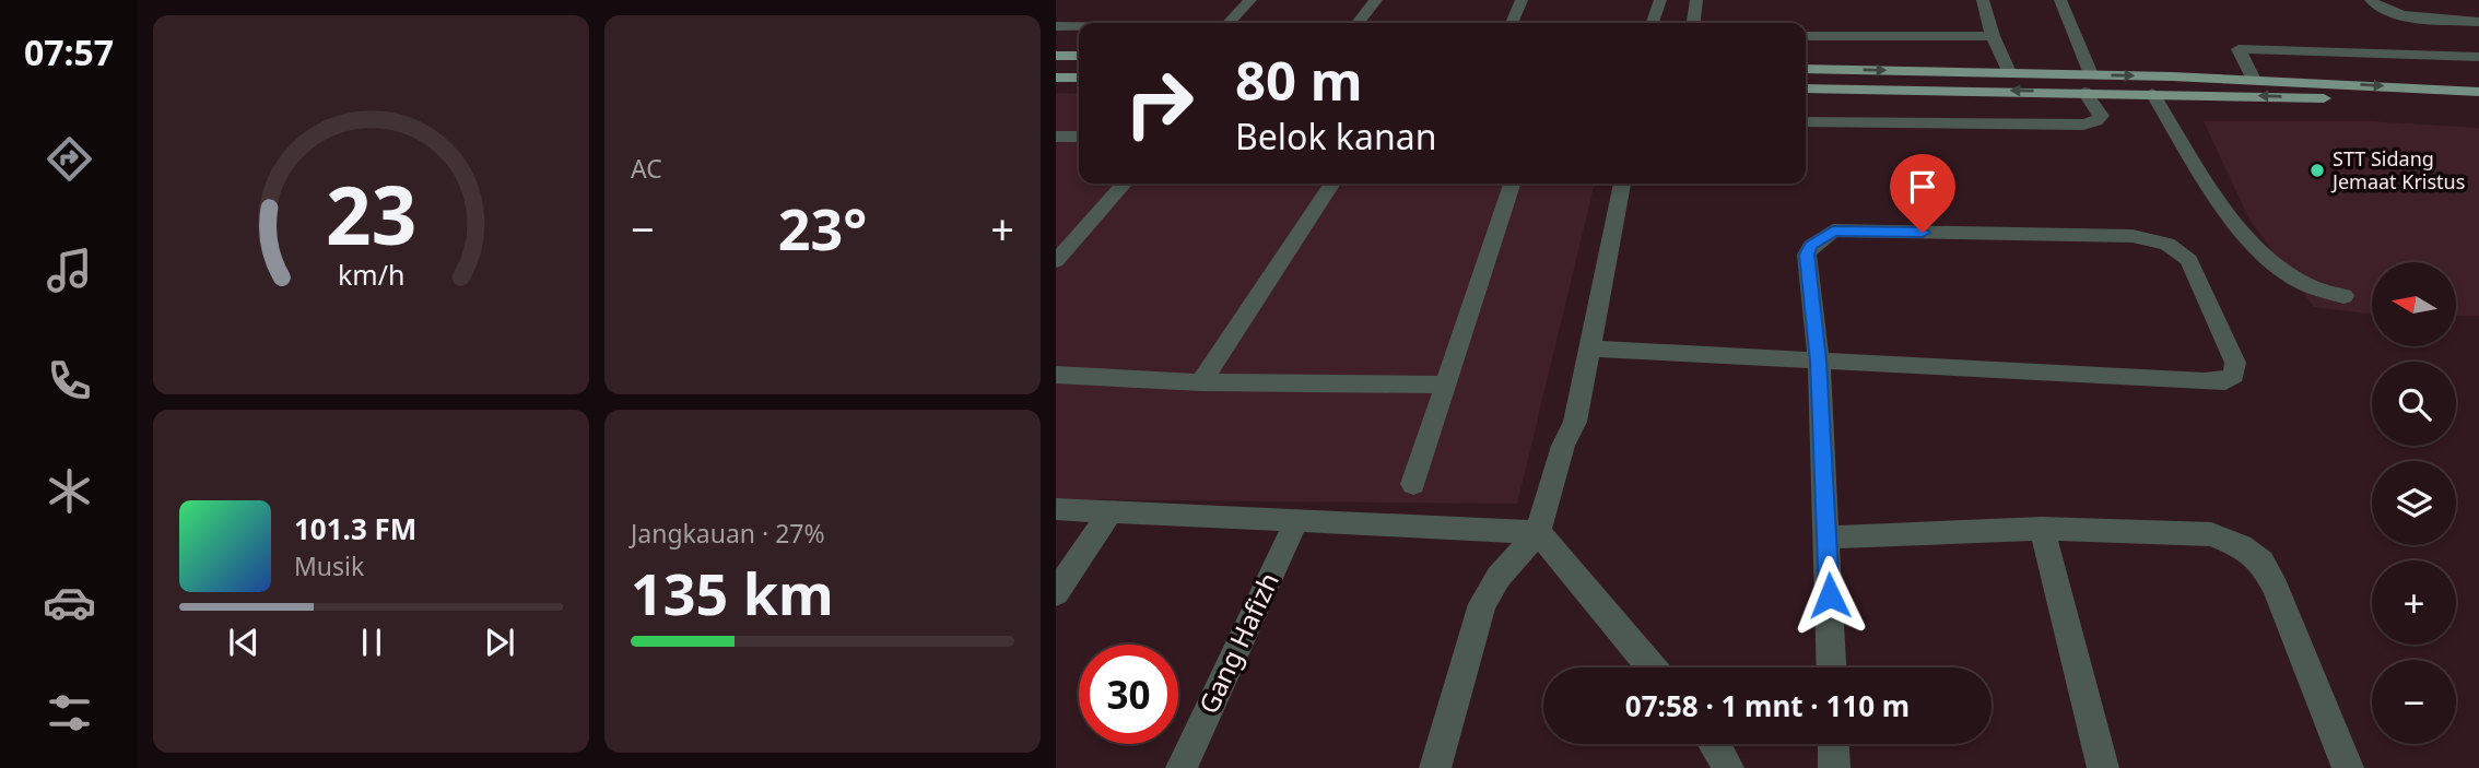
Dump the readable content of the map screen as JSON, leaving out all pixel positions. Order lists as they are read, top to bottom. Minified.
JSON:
{"streets":{"street":["Gang Hafizh"]},"places":["STT Sidang Jemaat Kristus"],"north":"left","page":{"tabs":"07:57","tile":["AC",["Jangkauan · 27%","135 km"]],"turn":["80 m","Belok kanan"],"heat":["−","23°","+"],"map_buttons":["+","−"],"song":["101.3 FM","Musik"],"limit":"30","trip":"07:58 · 1 mnt · 110 m","gauge":["23","km/h"]}}
